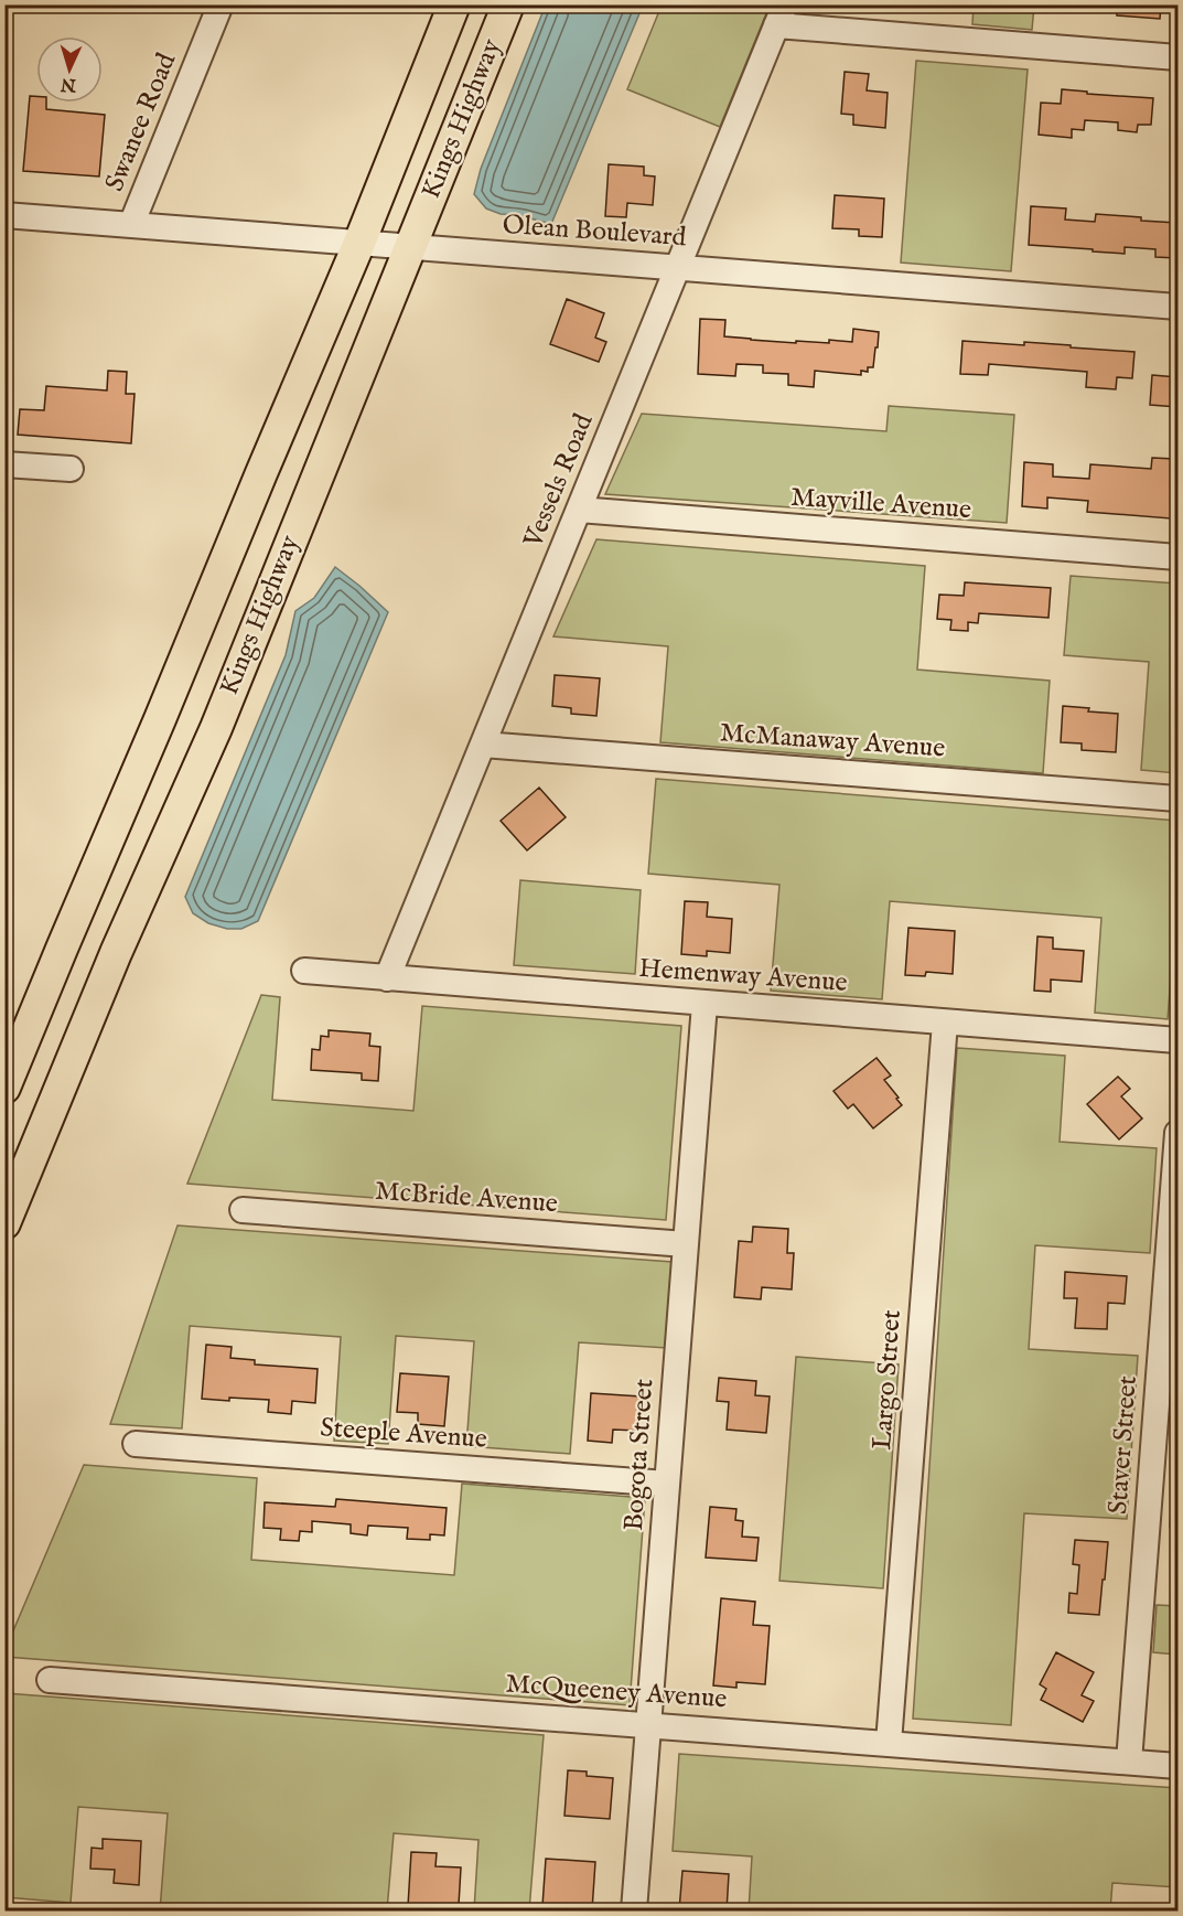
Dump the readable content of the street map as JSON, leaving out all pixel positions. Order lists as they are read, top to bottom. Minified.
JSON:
{"streets":{"main road":["Kings Highway"],"street":["Swanee Road","Olean Boulevard","Vessels Road","Mayville Avenue","McManaway Avenue","Hemenway Avenue","McBride Avenue","Largo Street","Steeple Avenue","Staver Street","Bogota Street","McQueeney Avenue"]},"crossings":[["Kings Highway","Olean Boulevard"],["Swanee Road","Olean Boulevard"],["Olean Boulevard","Vessels Road"],["Vessels Road","Mayville Avenue"],["Vessels Road","McManaway Avenue"],["Vessels Road","Hemenway Avenue"],["Hemenway Avenue","Largo Street"],["Hemenway Avenue","Bogota Street"],["McBride Avenue","Bogota Street"],["Largo Street","McQueeney Avenue"],["Steeple Avenue","Bogota Street"],["Staver Street","McQueeney Avenue"],["Bogota Street","McQueeney Avenue"]],"north":"bottom"}
